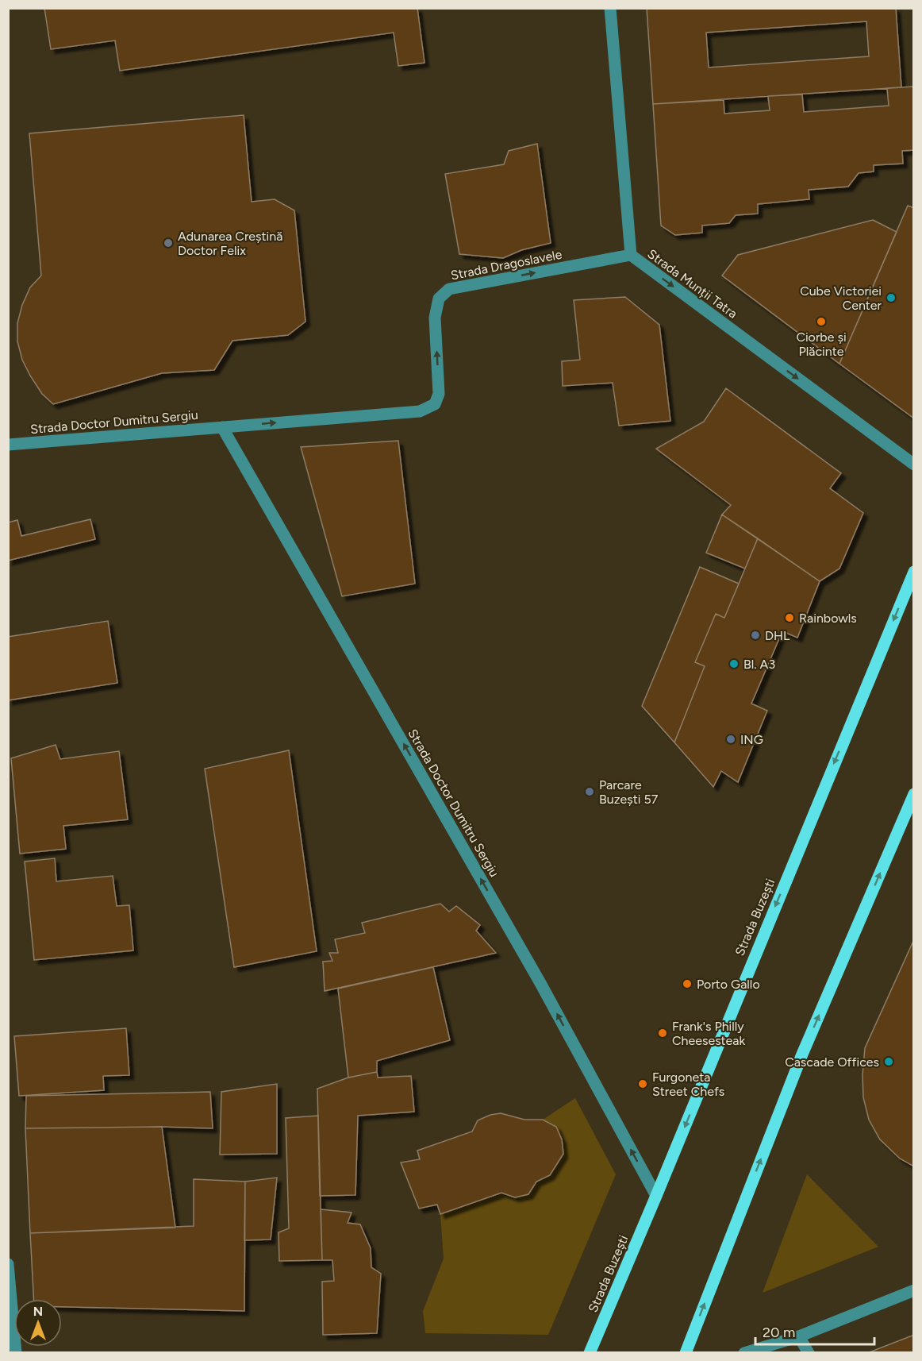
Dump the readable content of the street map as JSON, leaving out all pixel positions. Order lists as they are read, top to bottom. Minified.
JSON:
{"streets":{"main road":["Strada Buzești"],"street":["Strada Dragoslavele","Strada Munții Tatra","Strada Doctor Dumitru Sergiu"]},"crossings":[["Strada Dragoslavele","Strada Munții Tatra"],["Strada Dragoslavele","Strada Doctor Dumitru Sergiu"],["Strada Doctor Dumitru Sergiu","Strada Buzești"]],"one_way":["Strada Dragoslavele","Strada Munții Tatra"],"places":["Adunarea Creștină Doctor Felix","Cube Victoriei Center","Ciorbe și Plăcinte","Rainbowls","DHL","Bl. A3","ING","Parcare Buzești 57","Porto Gallo","Frank's Philly Cheesesteak","Cascade Offices","Furgoneta Street Chefs"],"scale_bar":"20 m","north":"top"}
